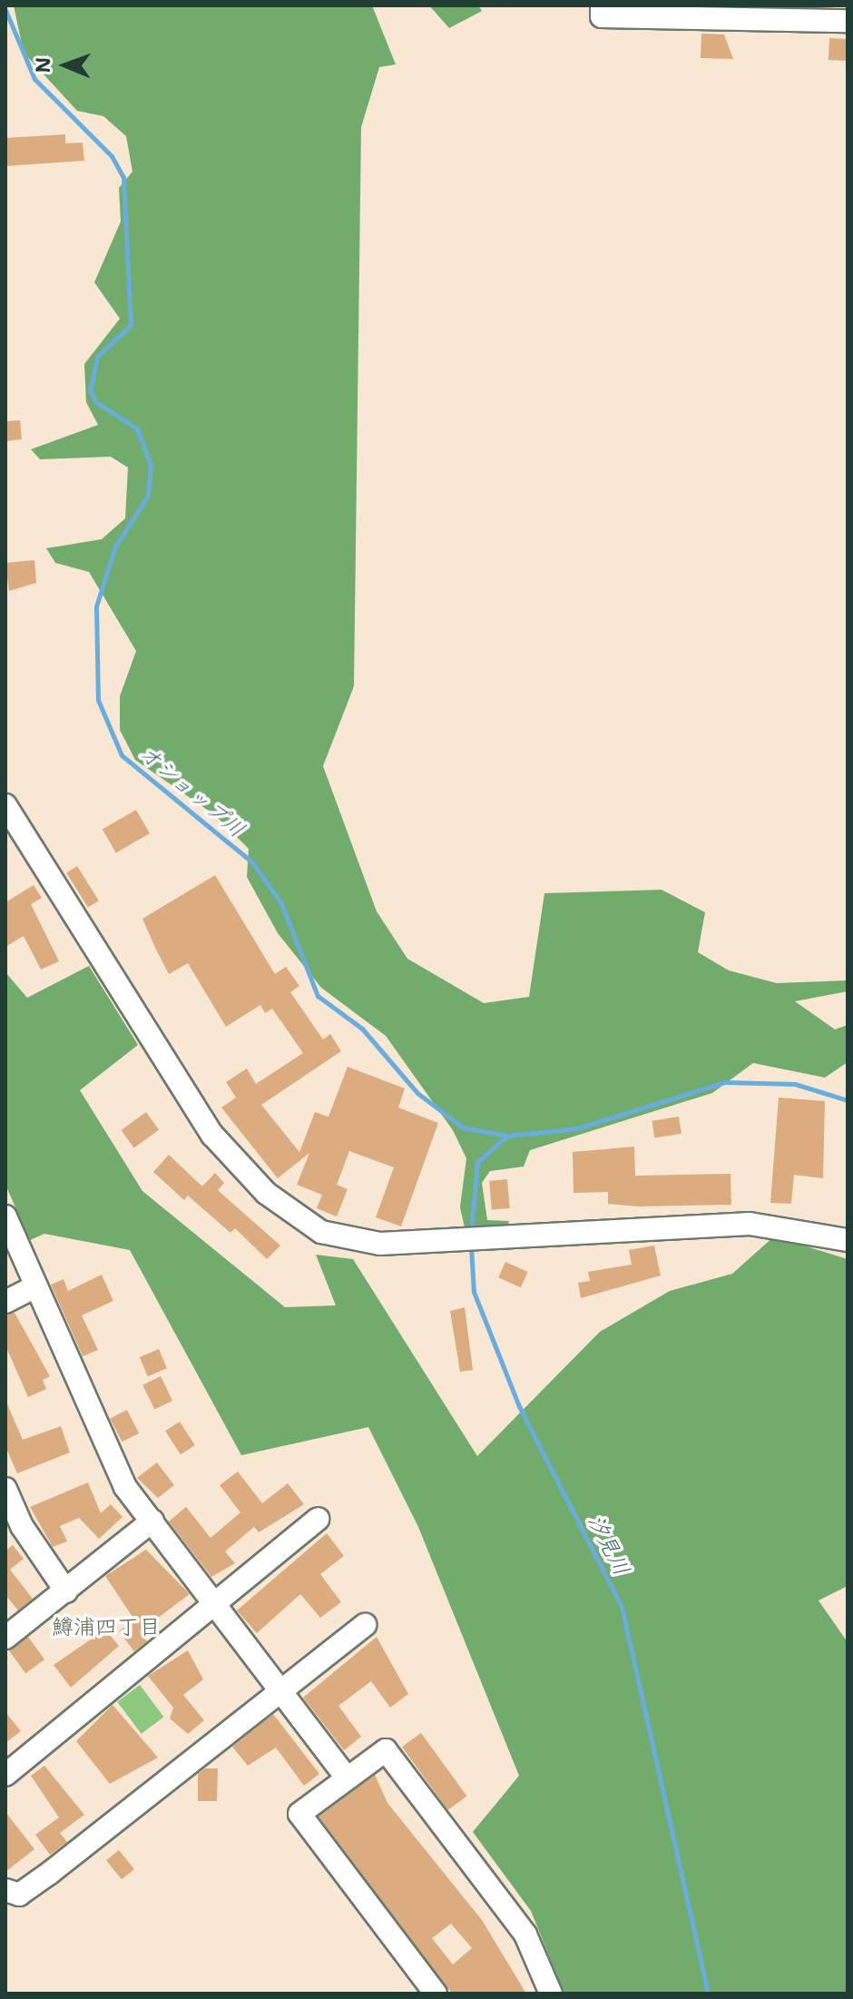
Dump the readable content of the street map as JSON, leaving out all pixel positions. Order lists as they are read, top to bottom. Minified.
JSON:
{"districts":["鱒浦四丁目"],"water":["オショップ川","汐見川"],"north":"left"}
